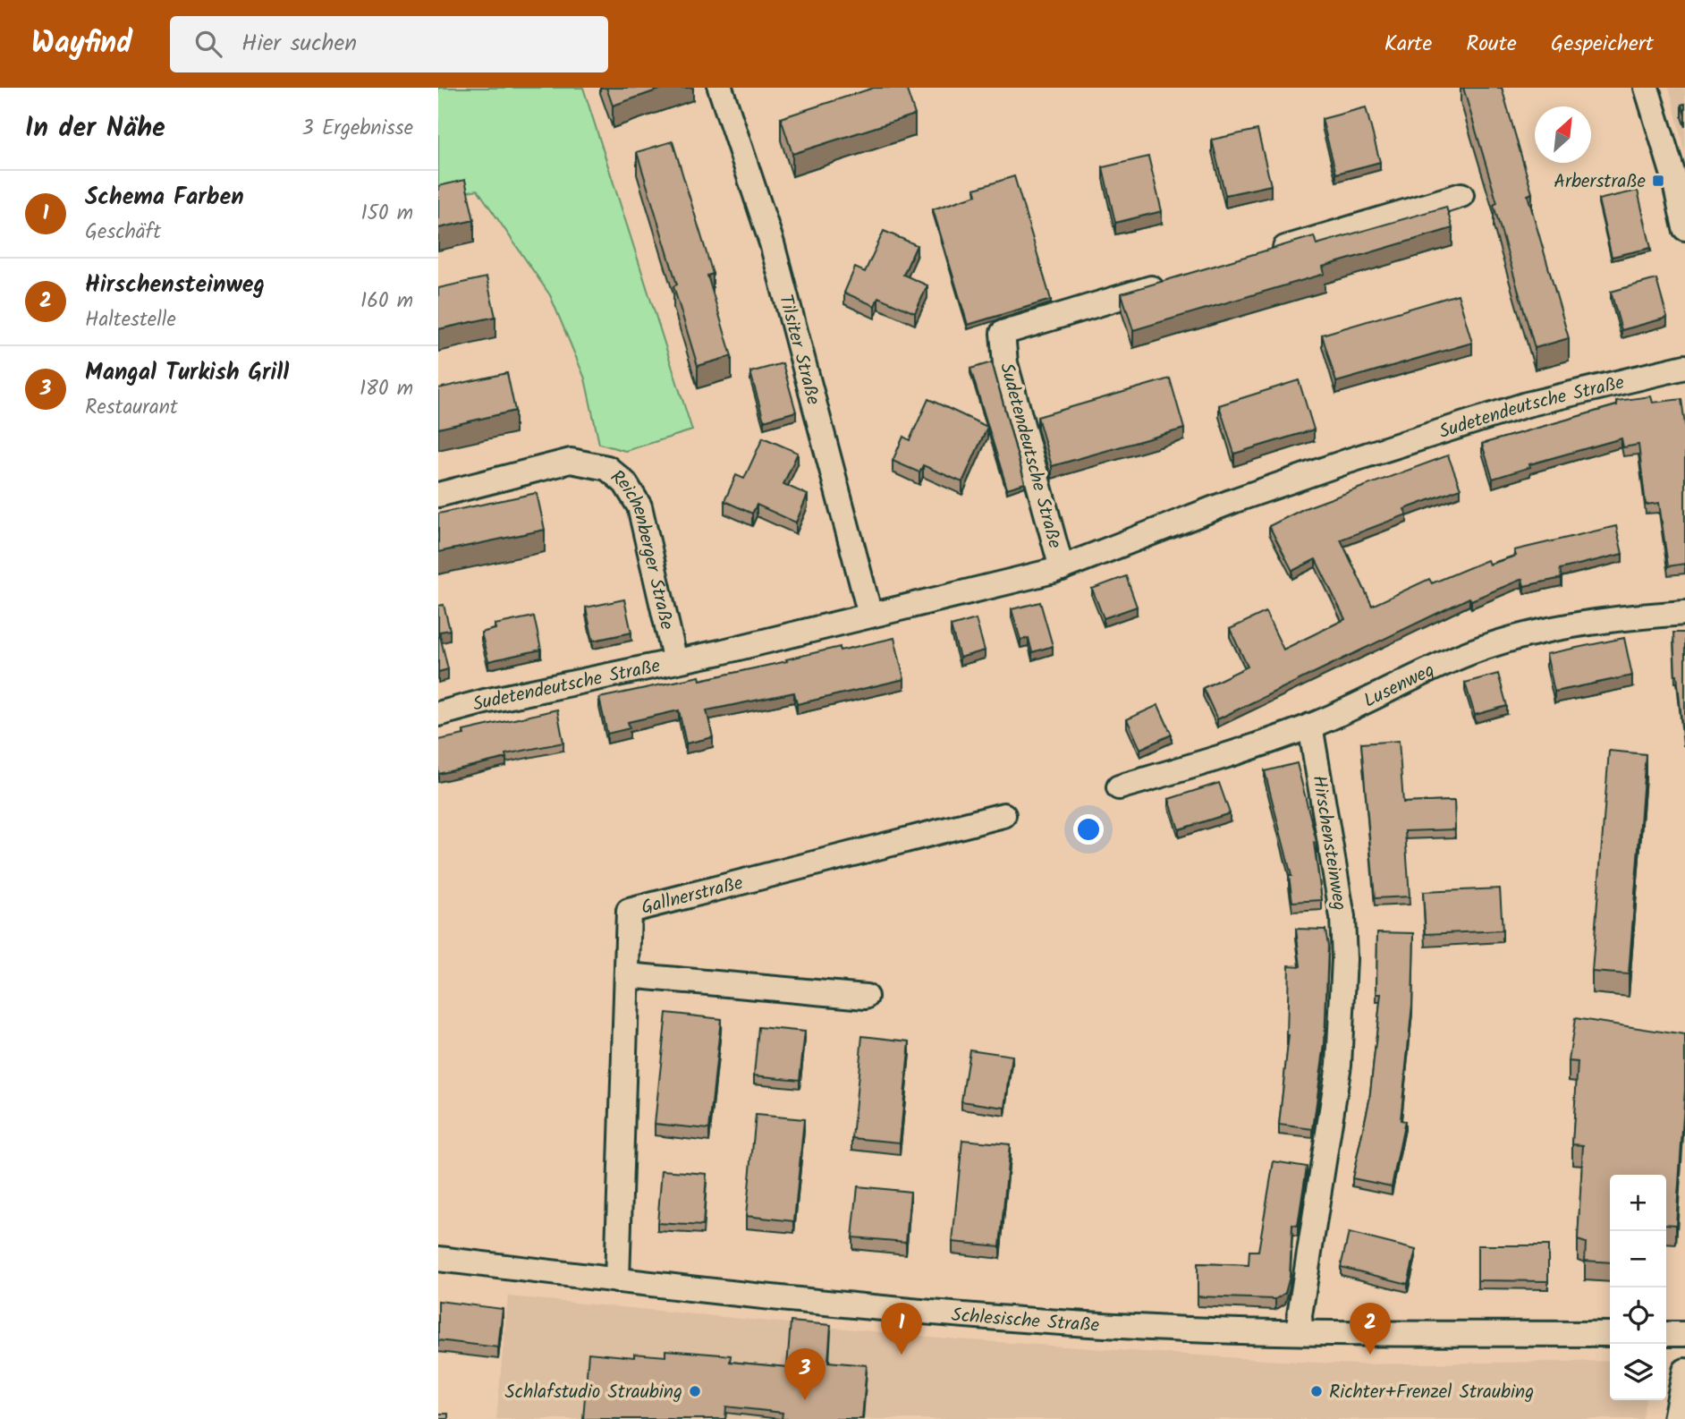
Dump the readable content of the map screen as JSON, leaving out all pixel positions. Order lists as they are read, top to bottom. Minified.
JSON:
{"streets":{"street":["Tilsiter Straße","Sudetendeutsche Straße","Reichenberger Straße","Lusenweg","Hirschensteinweg","Gallnerstraße","Schlesische Straße"]},"crossings":[["Tilsiter Straße","Sudetendeutsche Straße"],["Sudetendeutsche Straße","Reichenberger Straße"],["Lusenweg","Hirschensteinweg"],["Hirschensteinweg","Schlesische Straße"],["Gallnerstraße","Schlesische Straße"]],"places":{"transit":["Arberstraße"],"other":["Schlafstudio Straubing","Richter+Frenzel Straubing"]},"north":"top right","page":{"header":"Wayfind","search":"Hier suchen","nav":["Karte","Route","Gespeichert"],"heading":["In der Nähe","3 Ergebnisse"],"list":[{"mark":"1","name":"Schema Farben","note":"Geschäft","value":"150 m"},{"mark":"2","name":"Hirschensteinweg","note":"Haltestelle","value":"160 m"},{"mark":"3","name":"Mangal Turkish Grill","note":"Restaurant","value":"180 m"}],"map_buttons":["+","−"],"pins":["1","2","3"]}}
